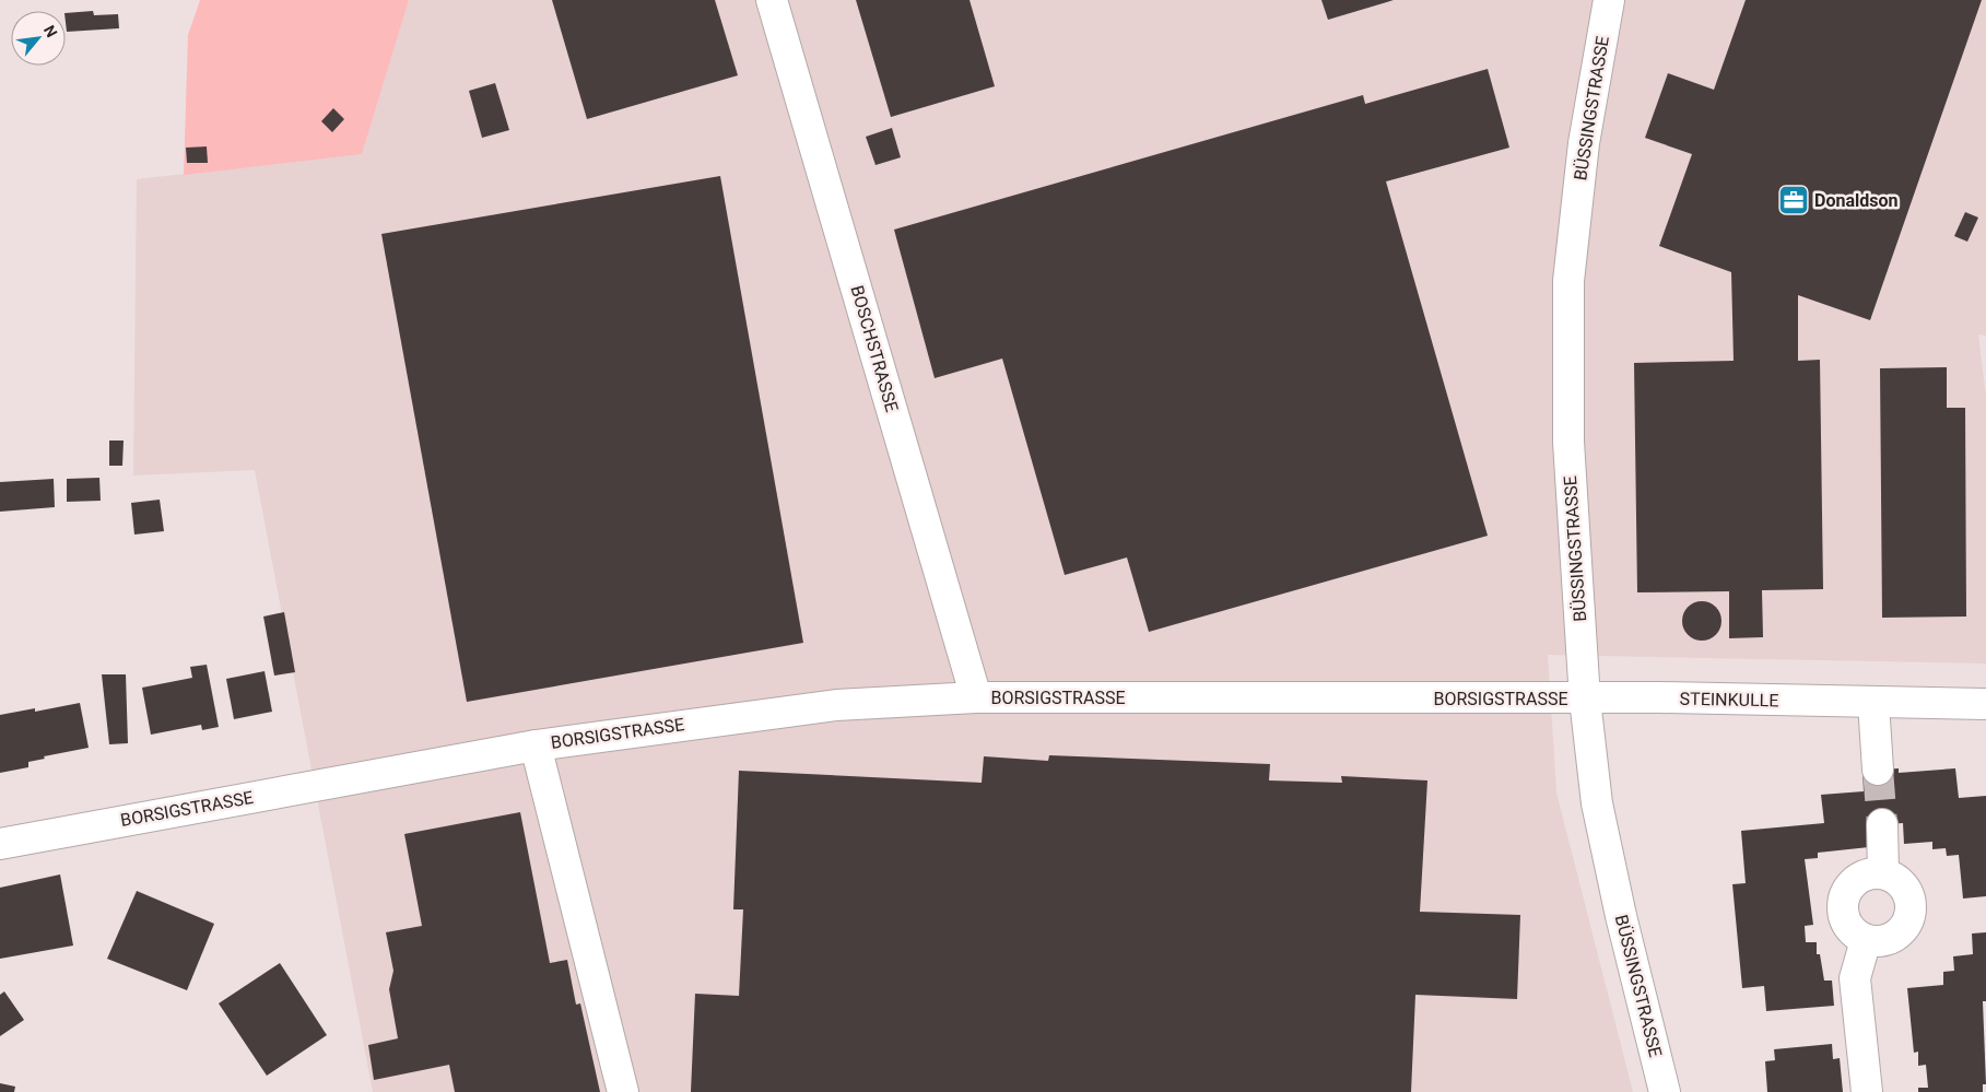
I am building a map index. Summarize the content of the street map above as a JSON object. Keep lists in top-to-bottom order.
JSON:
{
  "streets": {
    "street": [
      "BÜSSINGSTRASSE",
      "BOSCHSTRASSE",
      "BORSIGSTRASSE",
      "STEINKULLE"
    ]
  },
  "crossings": [
    ["BÜSSINGSTRASSE", "BORSIGSTRASSE"],
    ["BÜSSINGSTRASSE", "STEINKULLE"],
    ["BOSCHSTRASSE", "BORSIGSTRASSE"],
    ["BORSIGSTRASSE", "STEINKULLE"]
  ],
  "places": {
    "office": ["Donaldson"]
  },
  "north": "top right"
}
